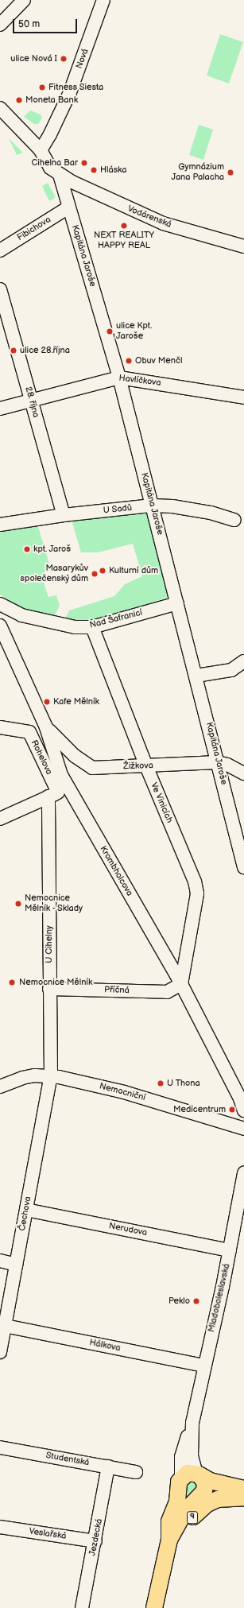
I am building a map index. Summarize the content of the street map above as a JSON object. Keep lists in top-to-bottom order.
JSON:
{
  "streets": {
    "main road": ["Mladoboleslavská", "9"],
    "street": [
      "Nová",
      "Vodárenská",
      "Fibichova",
      "Kapitána Jaroše",
      "Havlíčkova",
      "28. října",
      "U Sadů",
      "Nad Šafranicí",
      "Rohelova",
      "Žižkova",
      "Ve Vinicích",
      "Krombholcova",
      "U Cihelny",
      "Příčná",
      "Nemocniční",
      "Čechova",
      "Nerudova",
      "Hálkova",
      "Studentská",
      "Veslařská",
      "Jezdecká"
    ]
  },
  "crossings": [
    ["Vodárenská", "Kapitána Jaroše"],
    ["Fibichova", "Kapitána Jaroše"],
    ["Kapitána Jaroše", "Havlíčkova"],
    ["Kapitána Jaroše", "U Sadů"],
    ["Kapitána Jaroše", "Nad Šafranicí"],
    ["Kapitána Jaroše", "Žižkova"],
    ["Havlíčkova", "28. října"],
    ["28. října", "U Sadů"],
    ["Nad Šafranicí", "Ve Vinicích"],
    ["Rohelova", "Krombholcova"],
    ["Rohelova", "U Cihelny"],
    ["Žižkova", "Ve Vinicích"],
    ["Žižkova", "Krombholcova"],
    ["Ve Vinicích", "Krombholcova"],
    ["Ve Vinicích", "Příčná"],
    ["Krombholcova", "U Cihelny"],
    ["Krombholcova", "Příčná"],
    ["U Cihelny", "Příčná"],
    ["U Cihelny", "Nemocniční"],
    ["U Cihelny", "Čechova"],
    ["Nemocniční", "Čechova"],
    ["Čechova", "Nerudova"],
    ["Čechova", "Hálkova"],
    ["Nerudova", "Mladoboleslavská"],
    ["Mladoboleslavská", "Hálkova"],
    ["Mladoboleslavská", "9"],
    ["Studentská", "Jezdecká"],
    ["Veslařská", "Jezdecká"]
  ],
  "places": [
    "ulice Nová I",
    "Fitness Siesta",
    "Moneta Bank",
    "Cihelna Bar",
    "Hláska",
    "Gymnázium Jana Palacha",
    "NEXT REALITY HAPPY REAL",
    "ulice Kpt. Jaroše",
    "ulice 28.října",
    "Obuv Menčl",
    "kpt. Jaroš",
    "Kulturní dům",
    "Masarykův společenský dům",
    "Kafe Mělník",
    "Nemocnice Mělník - Sklady",
    "Nemocnice Mělník",
    "U Thona",
    "Medicentrum",
    "Peklo"
  ],
  "scale_bar": "50 m"
}
